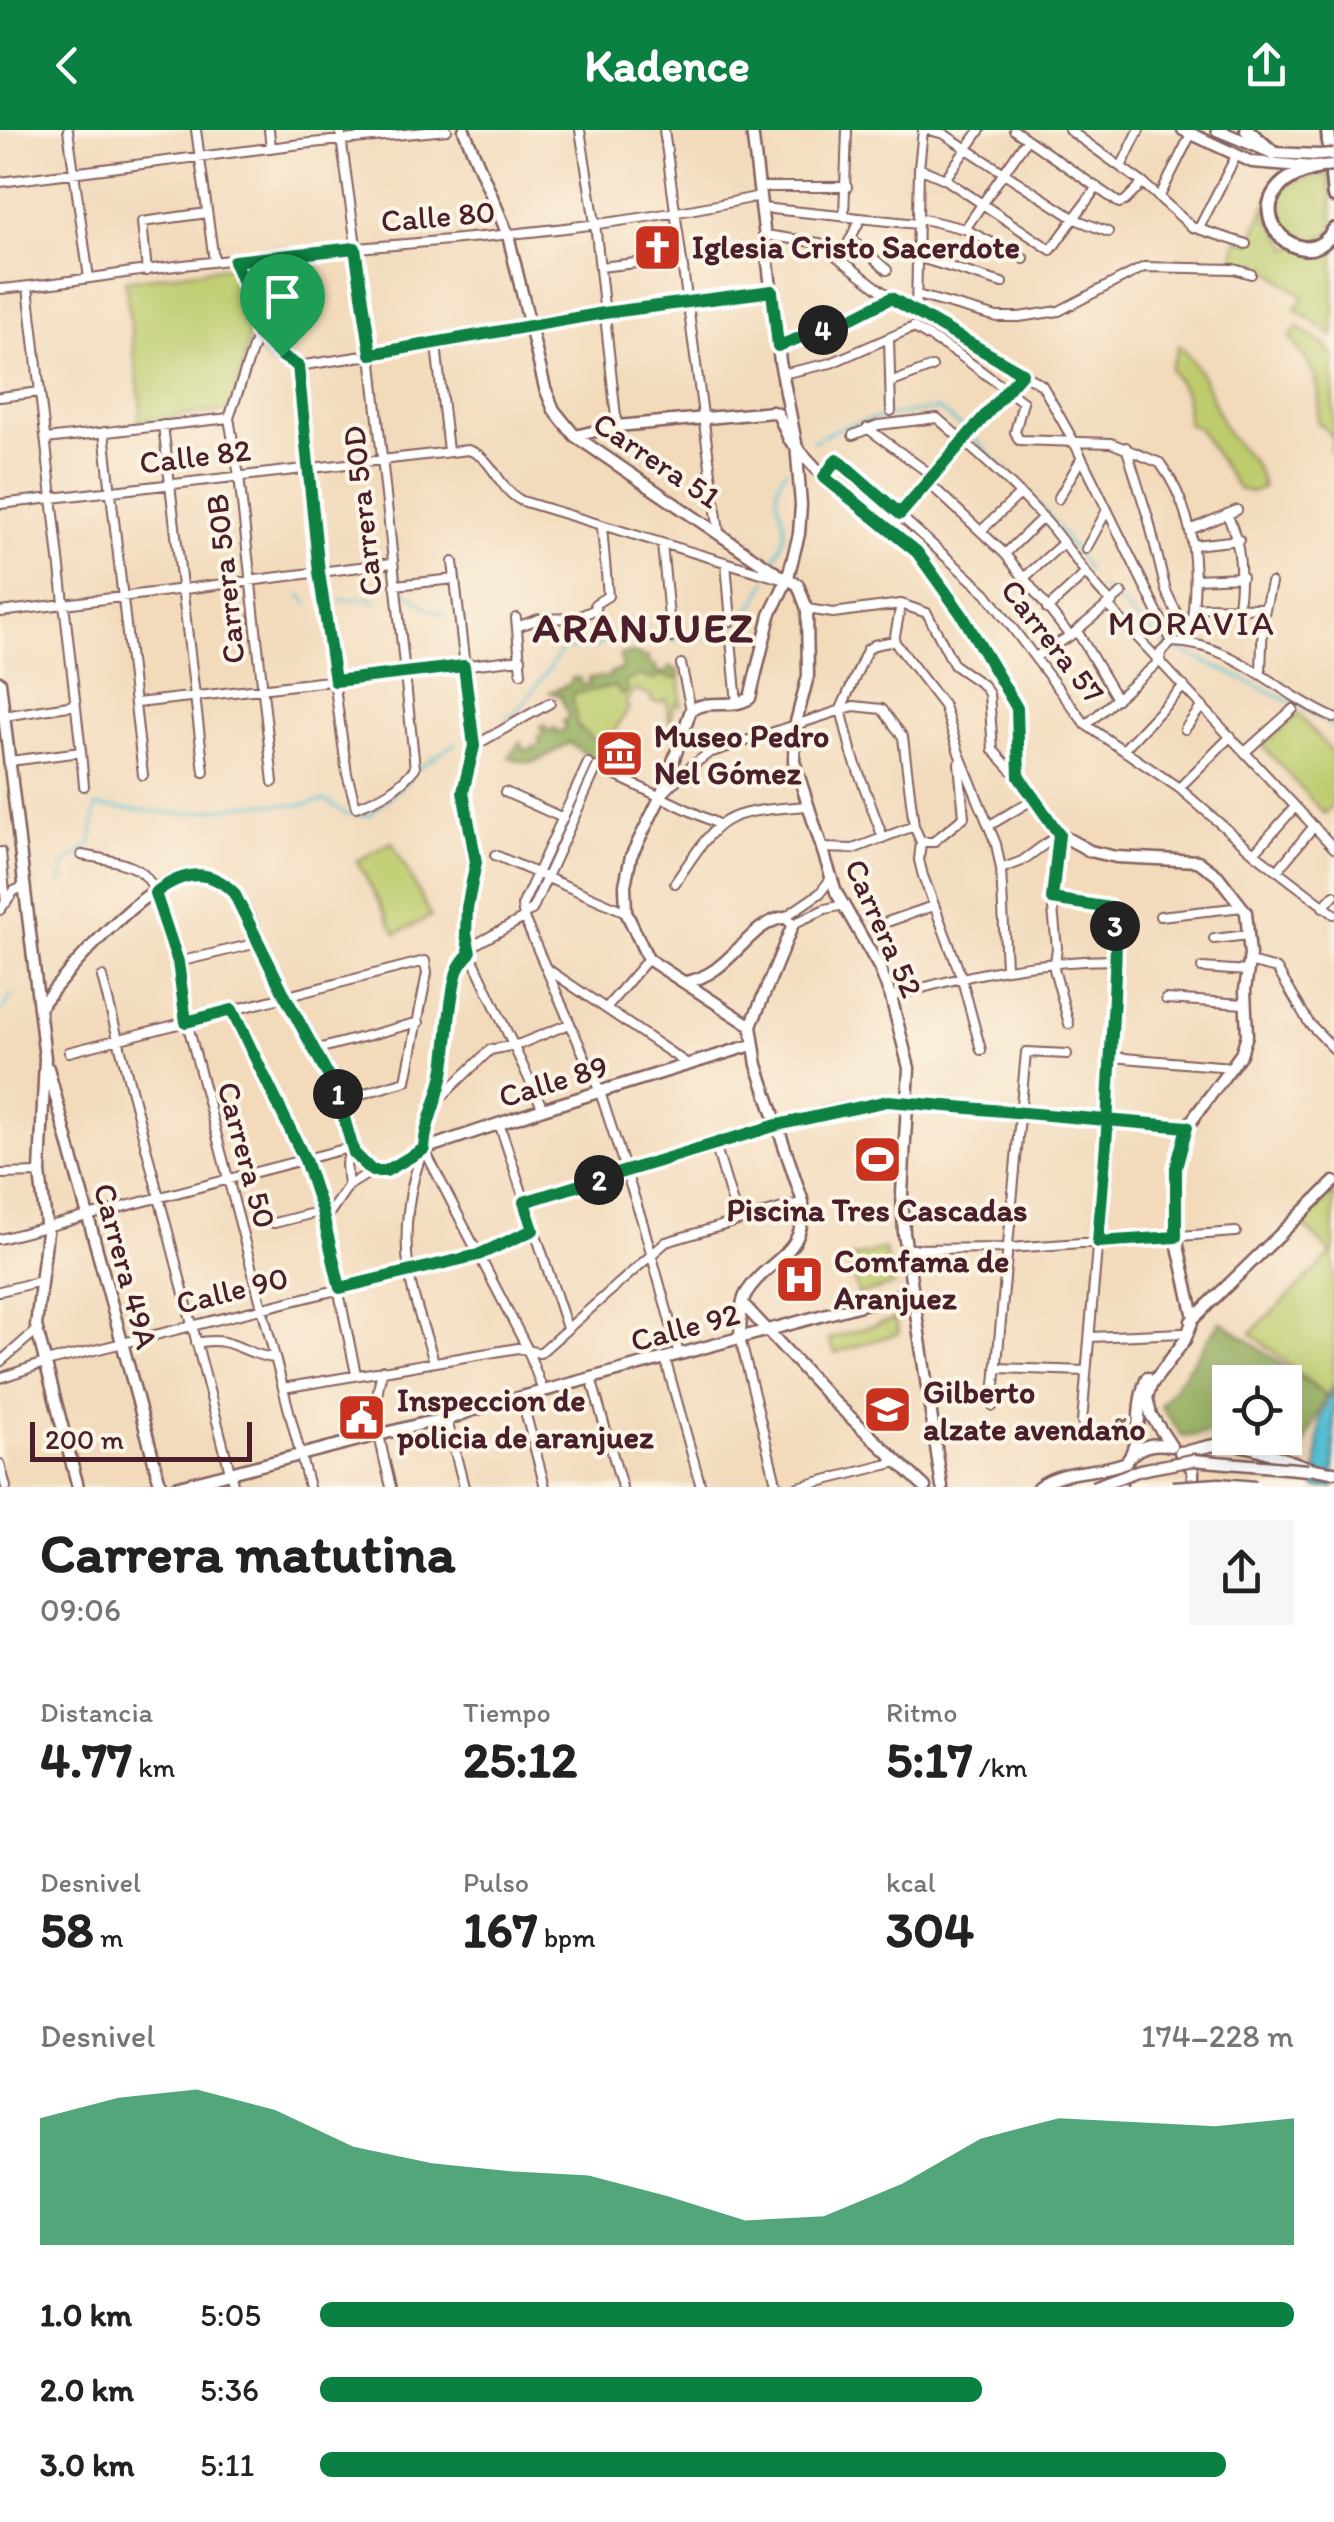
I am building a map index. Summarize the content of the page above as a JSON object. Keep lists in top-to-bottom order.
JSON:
{
  "streets": {
    "street": [
      "Calle 80",
      "Calle 82",
      "Carrera 51",
      "Carrera 50D",
      "Carrera 50B",
      "Carrera 57",
      "Carrera 52",
      "Calle 89",
      "Carrera 50",
      "Carrera 49A",
      "Calle 90",
      "Calle 92"
    ]
  },
  "crossings": [
    ["Calle 80", "Carrera 51"],
    ["Calle 80", "Carrera 50D"],
    ["Calle 82", "Carrera 51"],
    ["Calle 82", "Carrera 50D"],
    ["Calle 82", "Carrera 50B"],
    ["Carrera 52", "Calle 92"],
    ["Carrera 50", "Calle 90"],
    ["Carrera 50", "Calle 92"],
    ["Carrera 49A", "Calle 90"]
  ],
  "districts": ["MORAVIA", "ARANJUEZ"],
  "places": {
    "church": ["Iglesia Cristo Sacerdote"],
    "museum": ["Museo Pedro Nel Gómez"],
    "sports": ["Piscina Tres Cascadas"],
    "hospital": ["Comfama de Aranjuez"],
    "school or university": ["Gilberto alzate avendaño"],
    "public building": ["Inspeccion de policia de aranjuez"]
  },
  "scale_bar": "200 m",
  "page": {
    "header": "Kadence",
    "pins": [
      "4",
      "3",
      "1",
      "2"
    ],
    "scale": "200 m",
    "heading": ["Carrera matutina", "09:06"],
    "stats": [
      ["Distancia", "4.77 km"],
      ["Tiempo", "25:12"],
      ["Ritmo", "5:17 /km"],
      ["Desnivel", "58 m"],
      ["Pulso", "167 bpm"],
      ["kcal", "304"]
    ],
    "chart": ["Desnivel", "174–228 m"],
    "list": [
      {
        "name": "1.0 km",
        "note": "5:05"
      },
      {
        "name": "2.0 km",
        "note": "5:36"
      },
      {
        "name": "3.0 km",
        "note": "5:11"
      }
    ]
  }
}
